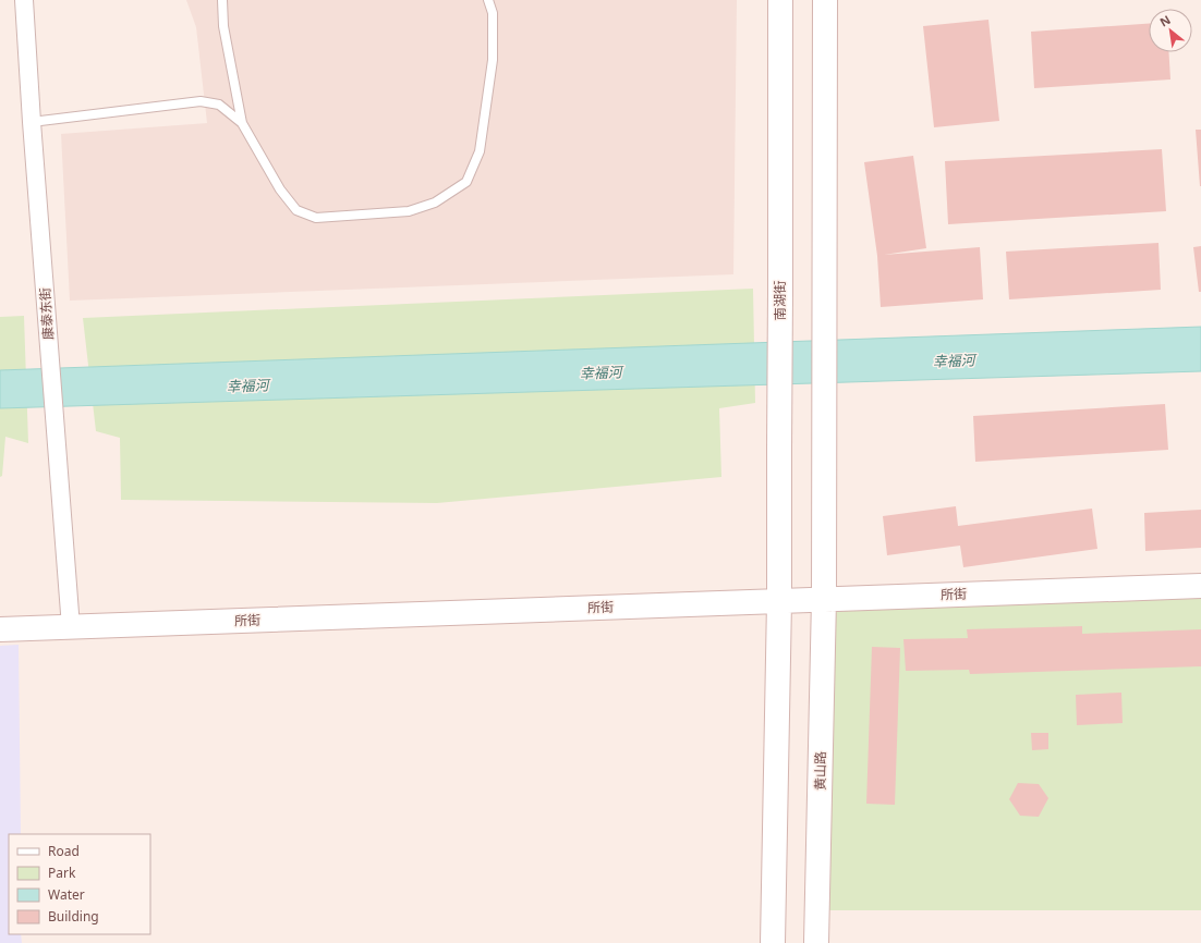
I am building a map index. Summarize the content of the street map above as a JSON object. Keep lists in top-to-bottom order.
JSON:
{
  "streets": {
    "main road": ["南湖街", "所街", "黄山路"],
    "street": ["康泰东街"]
  },
  "crossings": [
    ["南湖街", "所街"],
    ["康泰东街", "所街"],
    ["所街", "黄山路"]
  ],
  "water": ["幸福河"],
  "legend": [
    "Road",
    "Park",
    "Water",
    "Building"
  ],
  "north": "top left"
}
